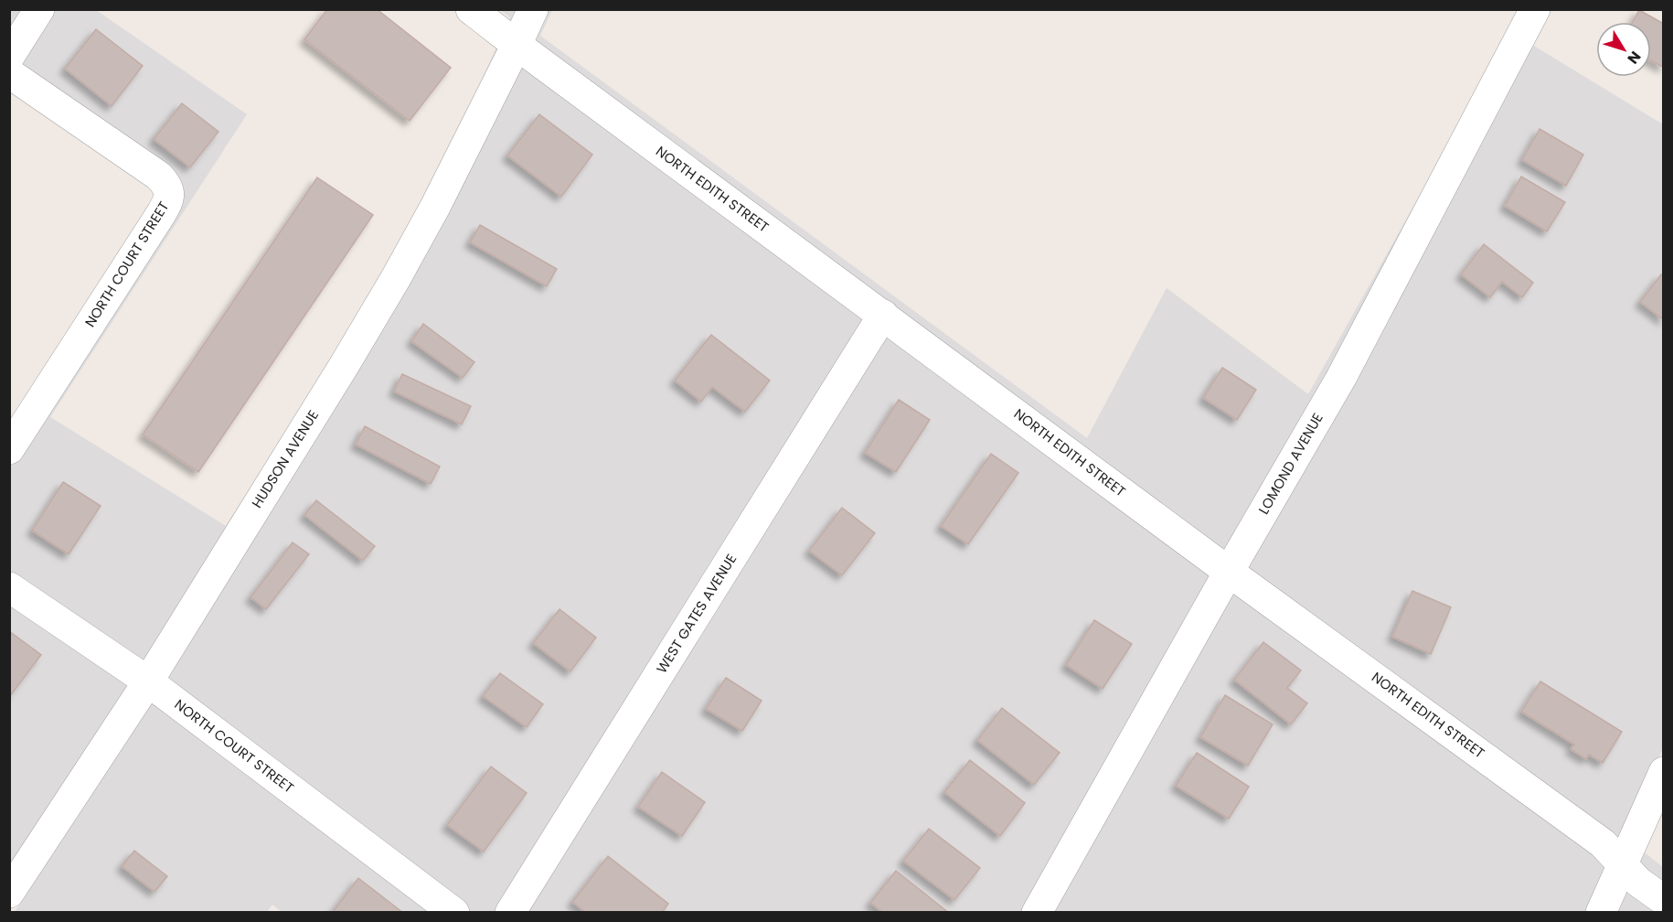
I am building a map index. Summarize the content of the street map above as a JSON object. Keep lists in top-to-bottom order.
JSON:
{
  "streets": {
    "street": [
      "NORTH EDITH STREET",
      "NORTH COURT STREET",
      "HUDSON AVENUE",
      "LOMOND AVENUE",
      "WEST GATES AVENUE"
    ]
  },
  "crossings": [
    ["NORTH EDITH STREET", "HUDSON AVENUE"],
    ["NORTH EDITH STREET", "LOMOND AVENUE"],
    ["NORTH EDITH STREET", "WEST GATES AVENUE"],
    ["NORTH COURT STREET", "HUDSON AVENUE"]
  ],
  "north": "bottom right"
}
